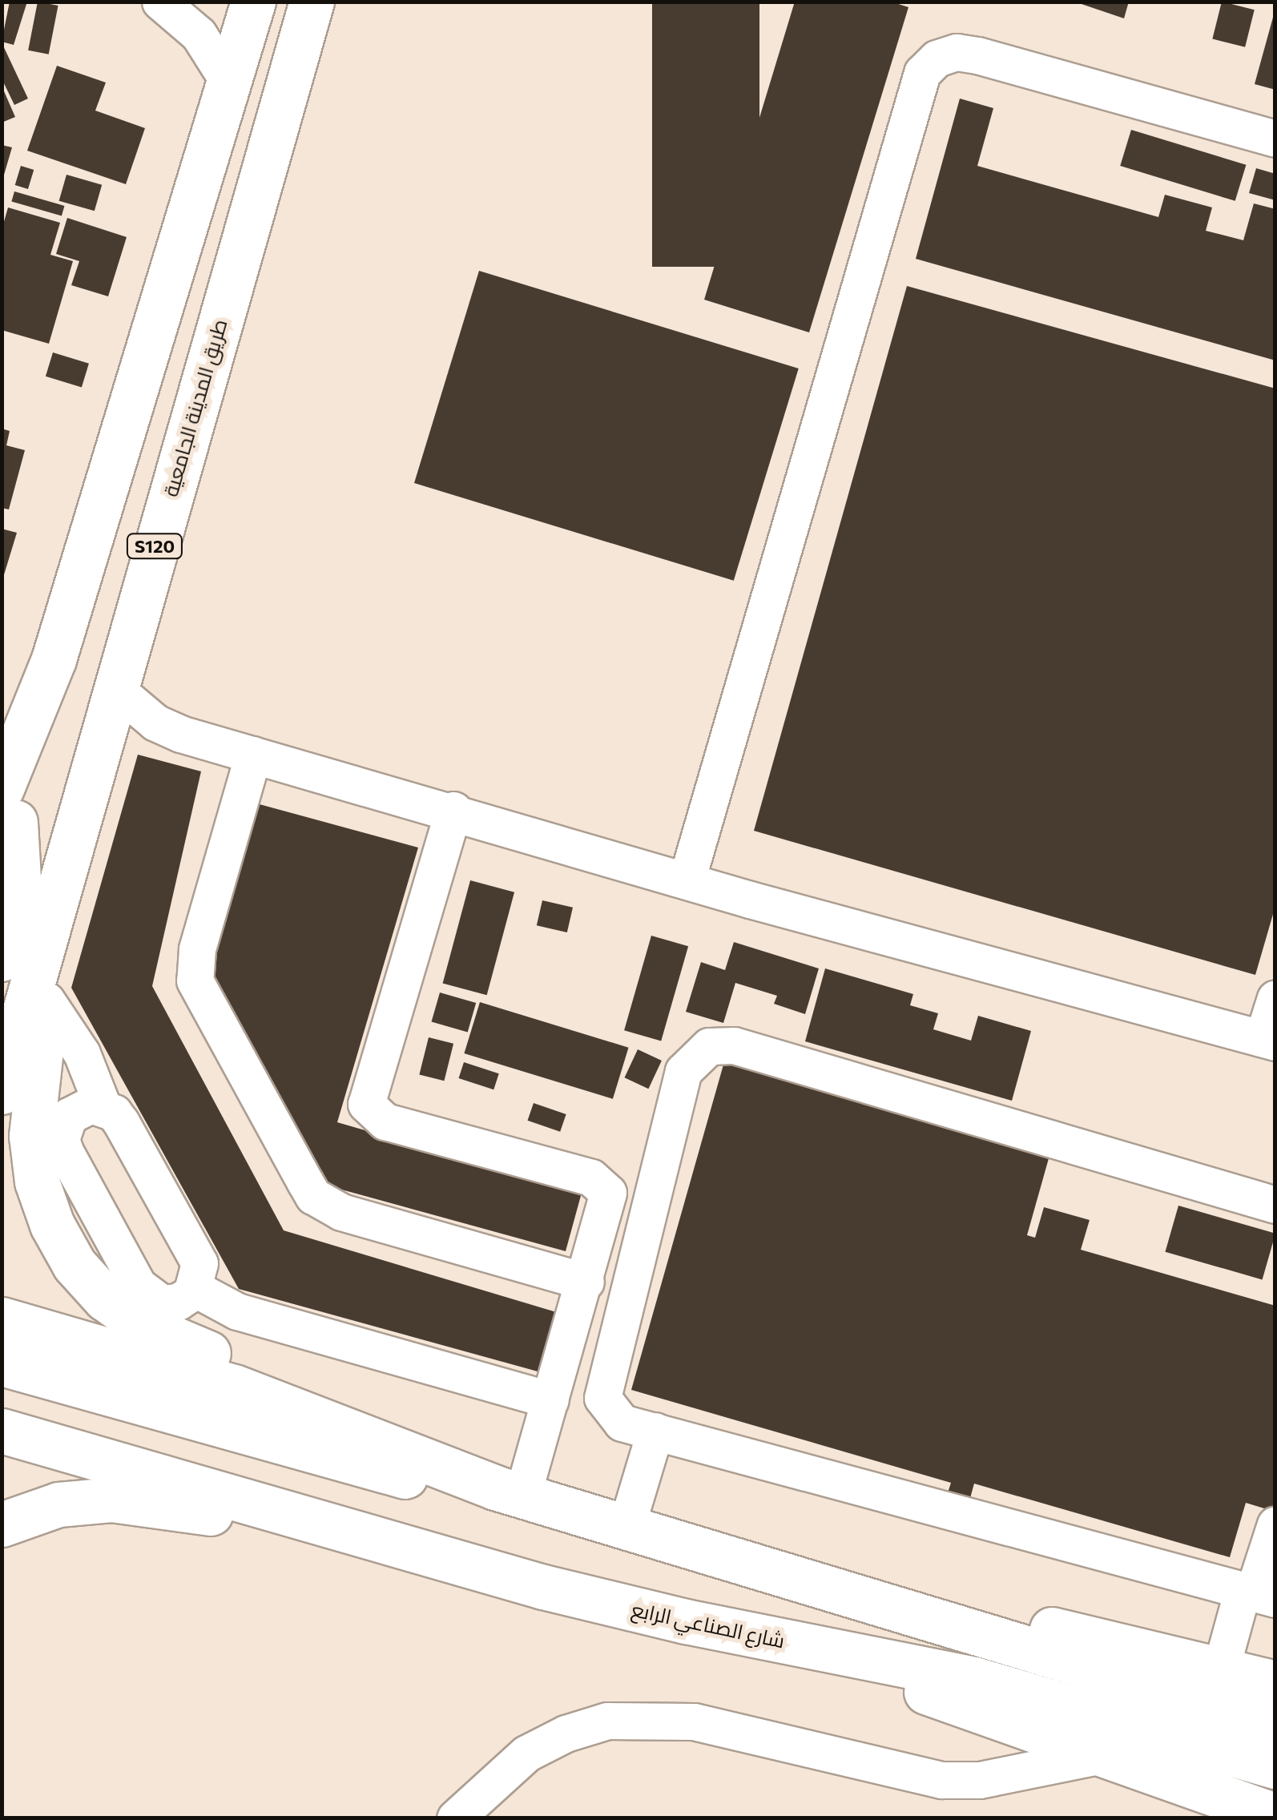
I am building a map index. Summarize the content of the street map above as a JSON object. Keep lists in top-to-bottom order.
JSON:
{
  "streets": {
    "main road": ["طريق المدينة الجامعية", "S120", "شارع الصناعي الرابع"]
  }
}
